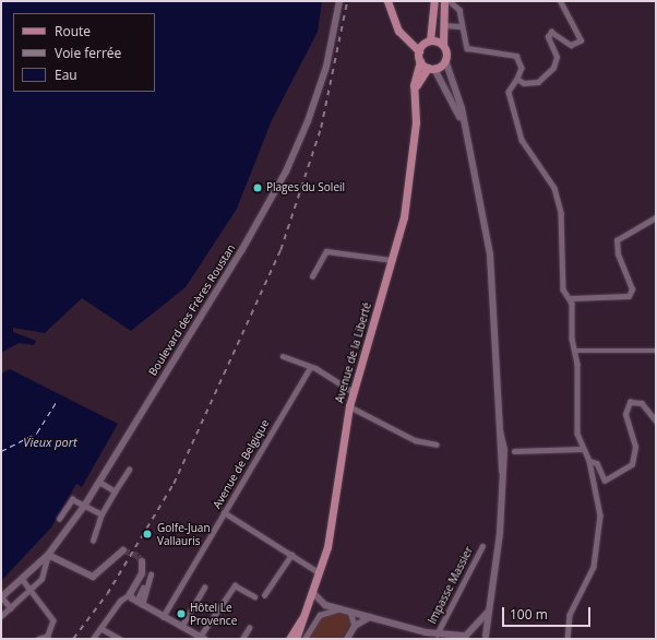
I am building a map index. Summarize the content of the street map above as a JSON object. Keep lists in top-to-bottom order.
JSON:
{
  "streets": {
    "main road": ["Boulevard des Frères Roustan", "Avenue de la Liberté"],
    "street": ["Avenue de Belgique", "Impasse Massier"]
  },
  "water": ["Vieux port"],
  "places": ["Plages du Soleil", "Golfe-Juan Vallauris", "Hôtel Le Provence"],
  "legend": ["Route", "Voie ferrée", "Eau"],
  "scale_bar": "100 m"
}
